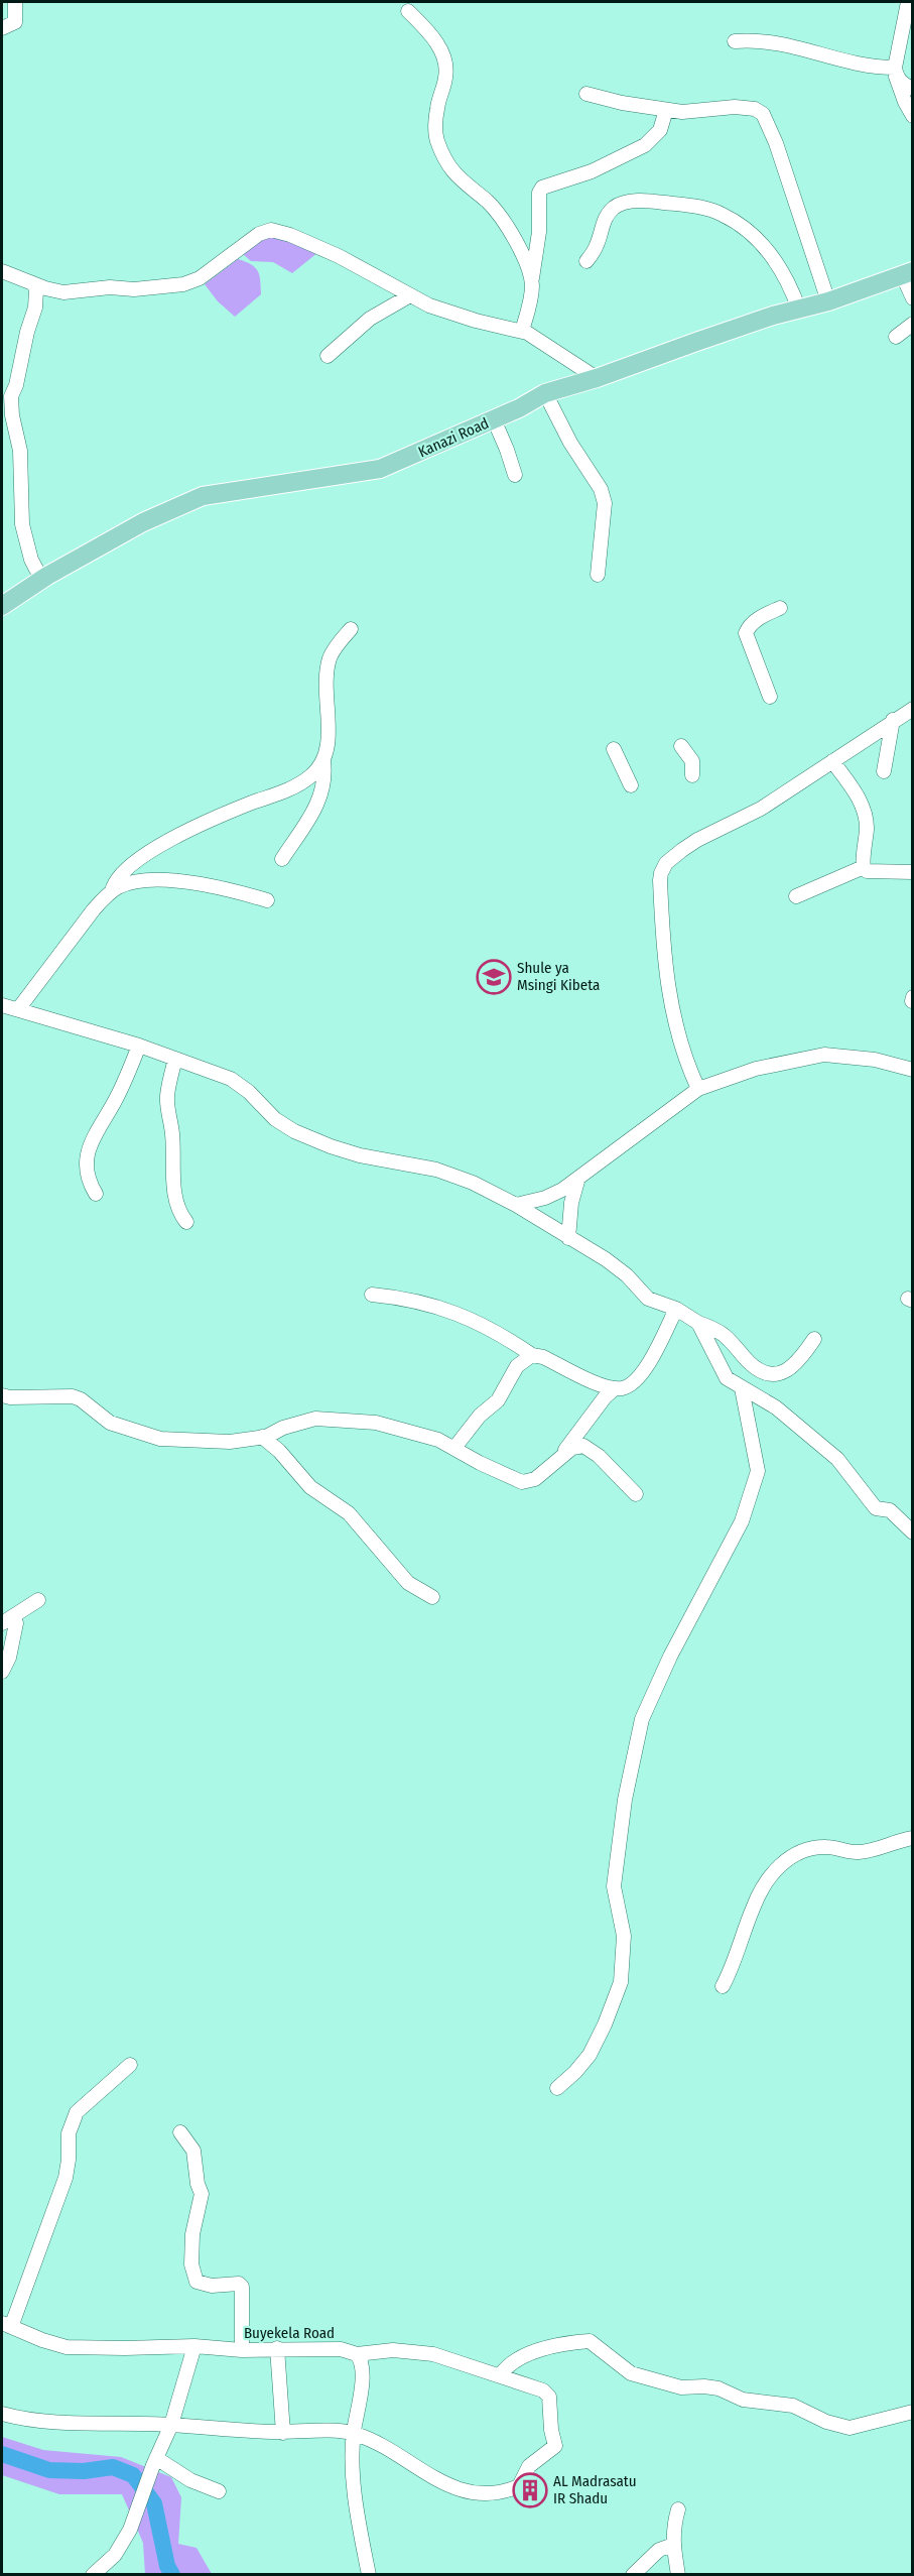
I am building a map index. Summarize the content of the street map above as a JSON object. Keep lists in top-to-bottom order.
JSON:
{
  "streets": {
    "main road": ["Kanazi Road"],
    "street": ["Buyekela Road"]
  },
  "places": {
    "school or university": ["Shule ya Msingi Kibeta"],
    "building": ["AL Madrasatu IR Shadu"]
  }
}
